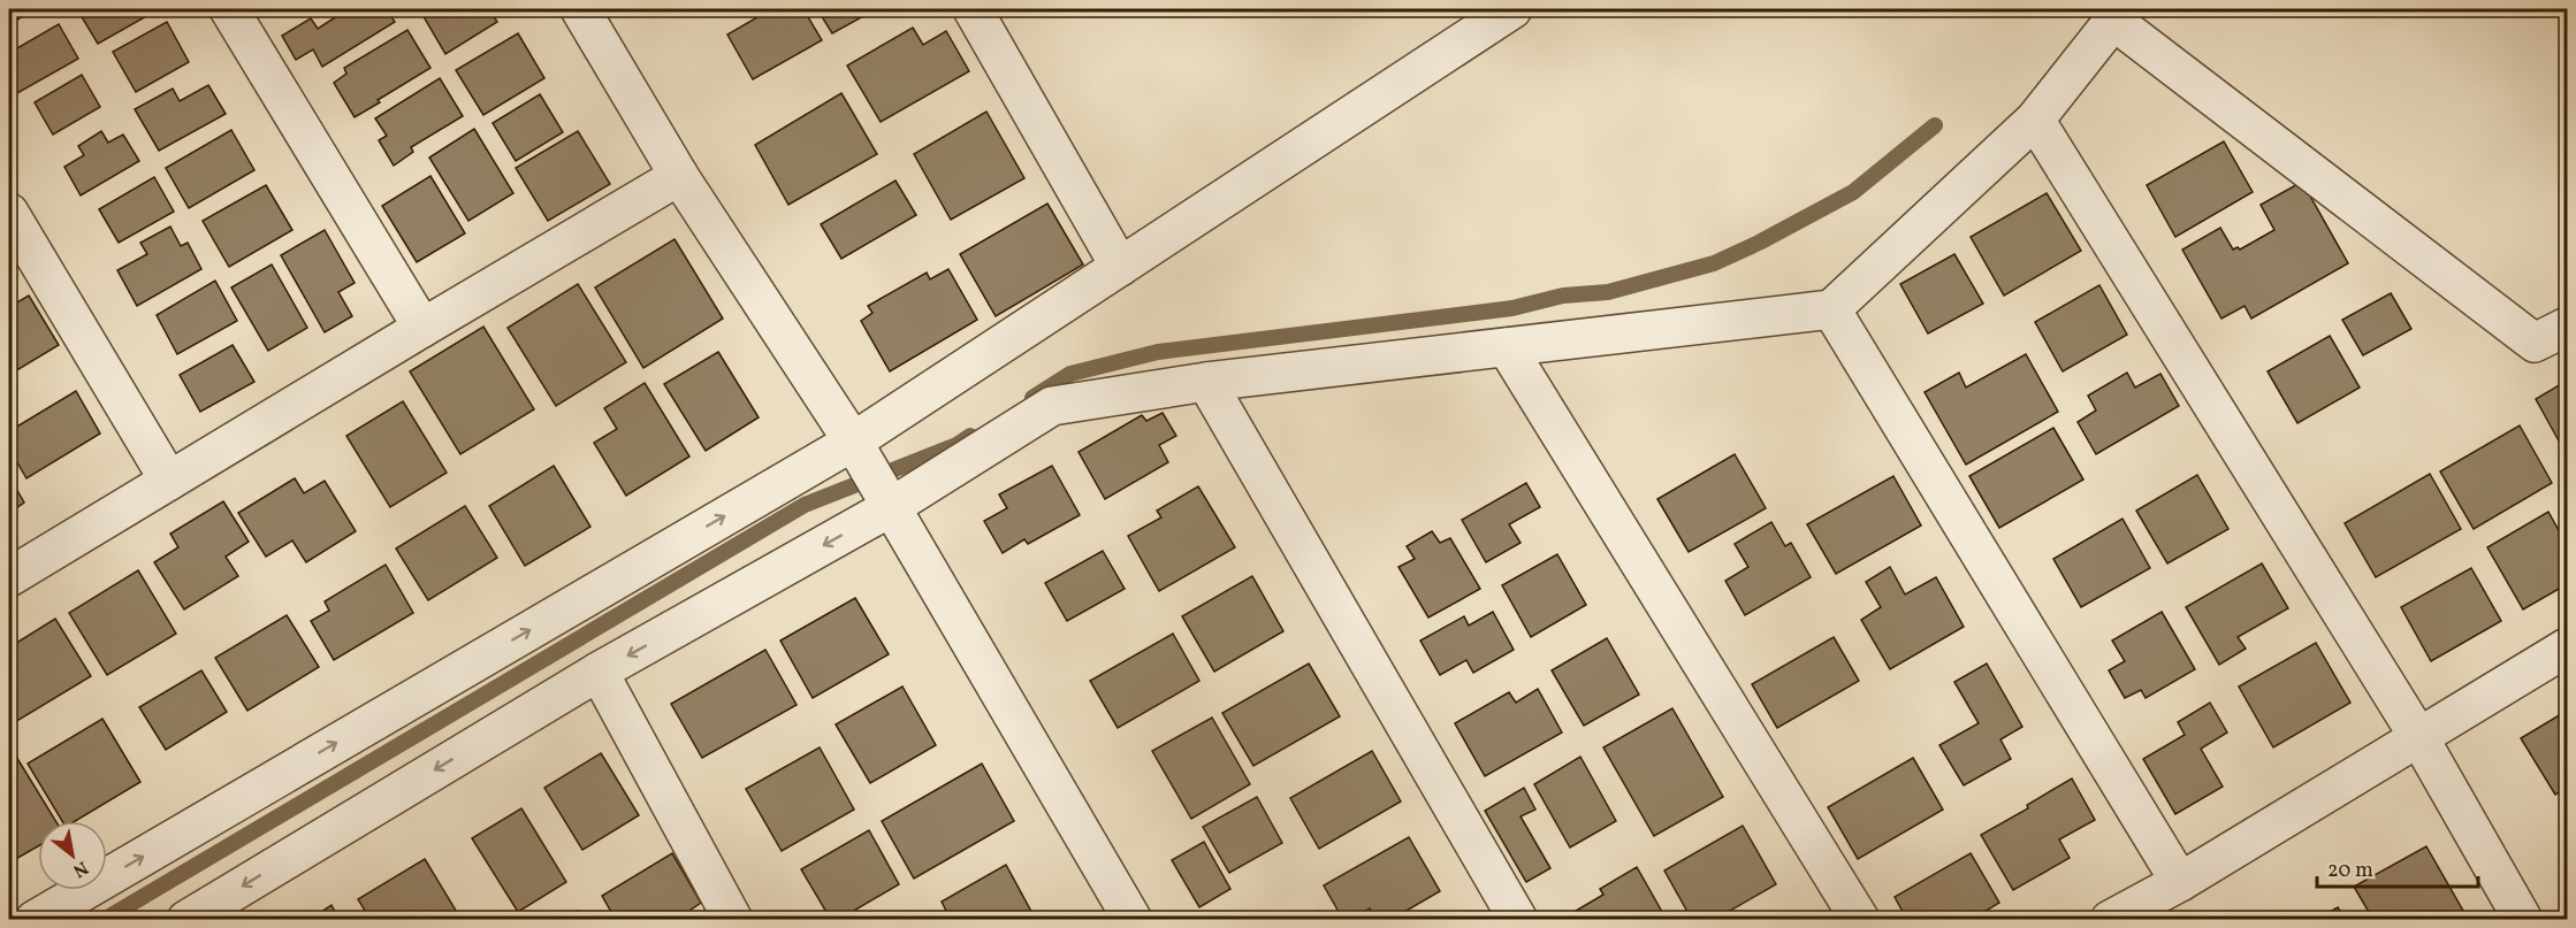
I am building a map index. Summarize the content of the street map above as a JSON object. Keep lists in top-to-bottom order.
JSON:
{
  "scale_bar": "20 m",
  "north": "bottom right"
}
